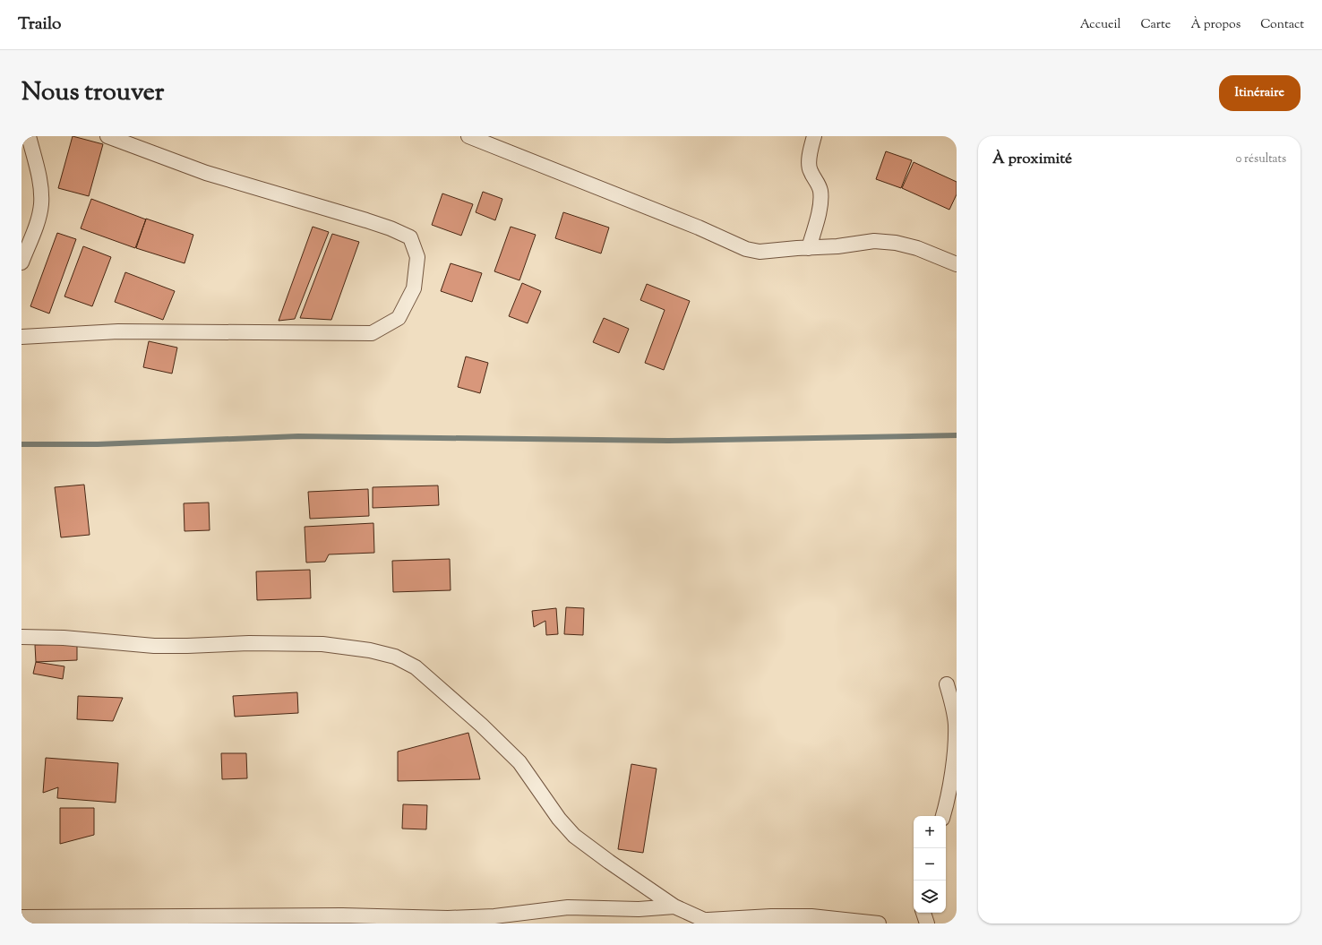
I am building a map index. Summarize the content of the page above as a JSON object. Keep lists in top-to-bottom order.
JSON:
{
  "page": {
    "header": "Trailo",
    "nav": [
      "Accueil",
      "Carte",
      "À propos",
      "Contact"
    ],
    "title": "Nous trouver",
    "buttons": "Itinéraire",
    "heading": ["À proximité", "0 résultats"],
    "map_buttons": ["+", "−"]
  }
}
